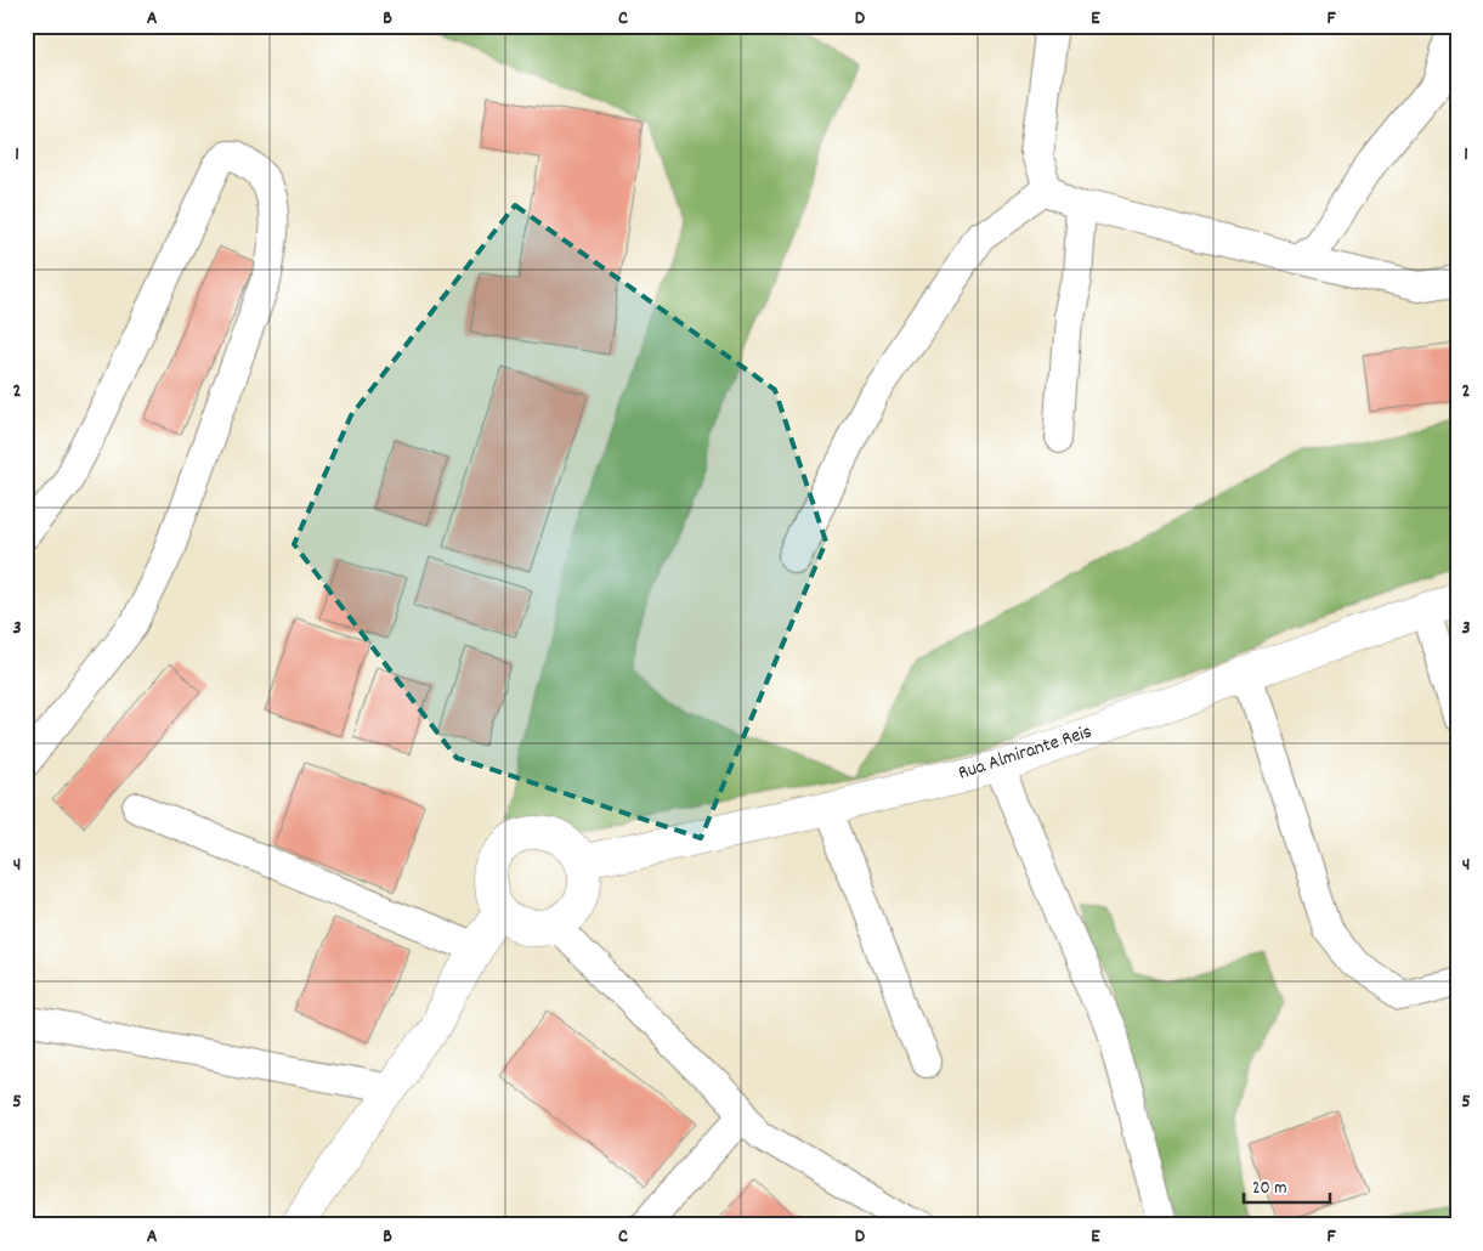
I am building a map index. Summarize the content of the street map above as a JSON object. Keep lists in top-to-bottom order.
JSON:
{
  "streets": {
    "main road": ["Rua Almirante Reis"]
  },
  "scale_bar": "20 m",
  "grid": {
    "columns": [
      "A",
      "B",
      "C",
      "D",
      "E",
      "F"
    ],
    "rows": [
      "1",
      "2",
      "3",
      "4",
      "5"
    ]
  }
}
